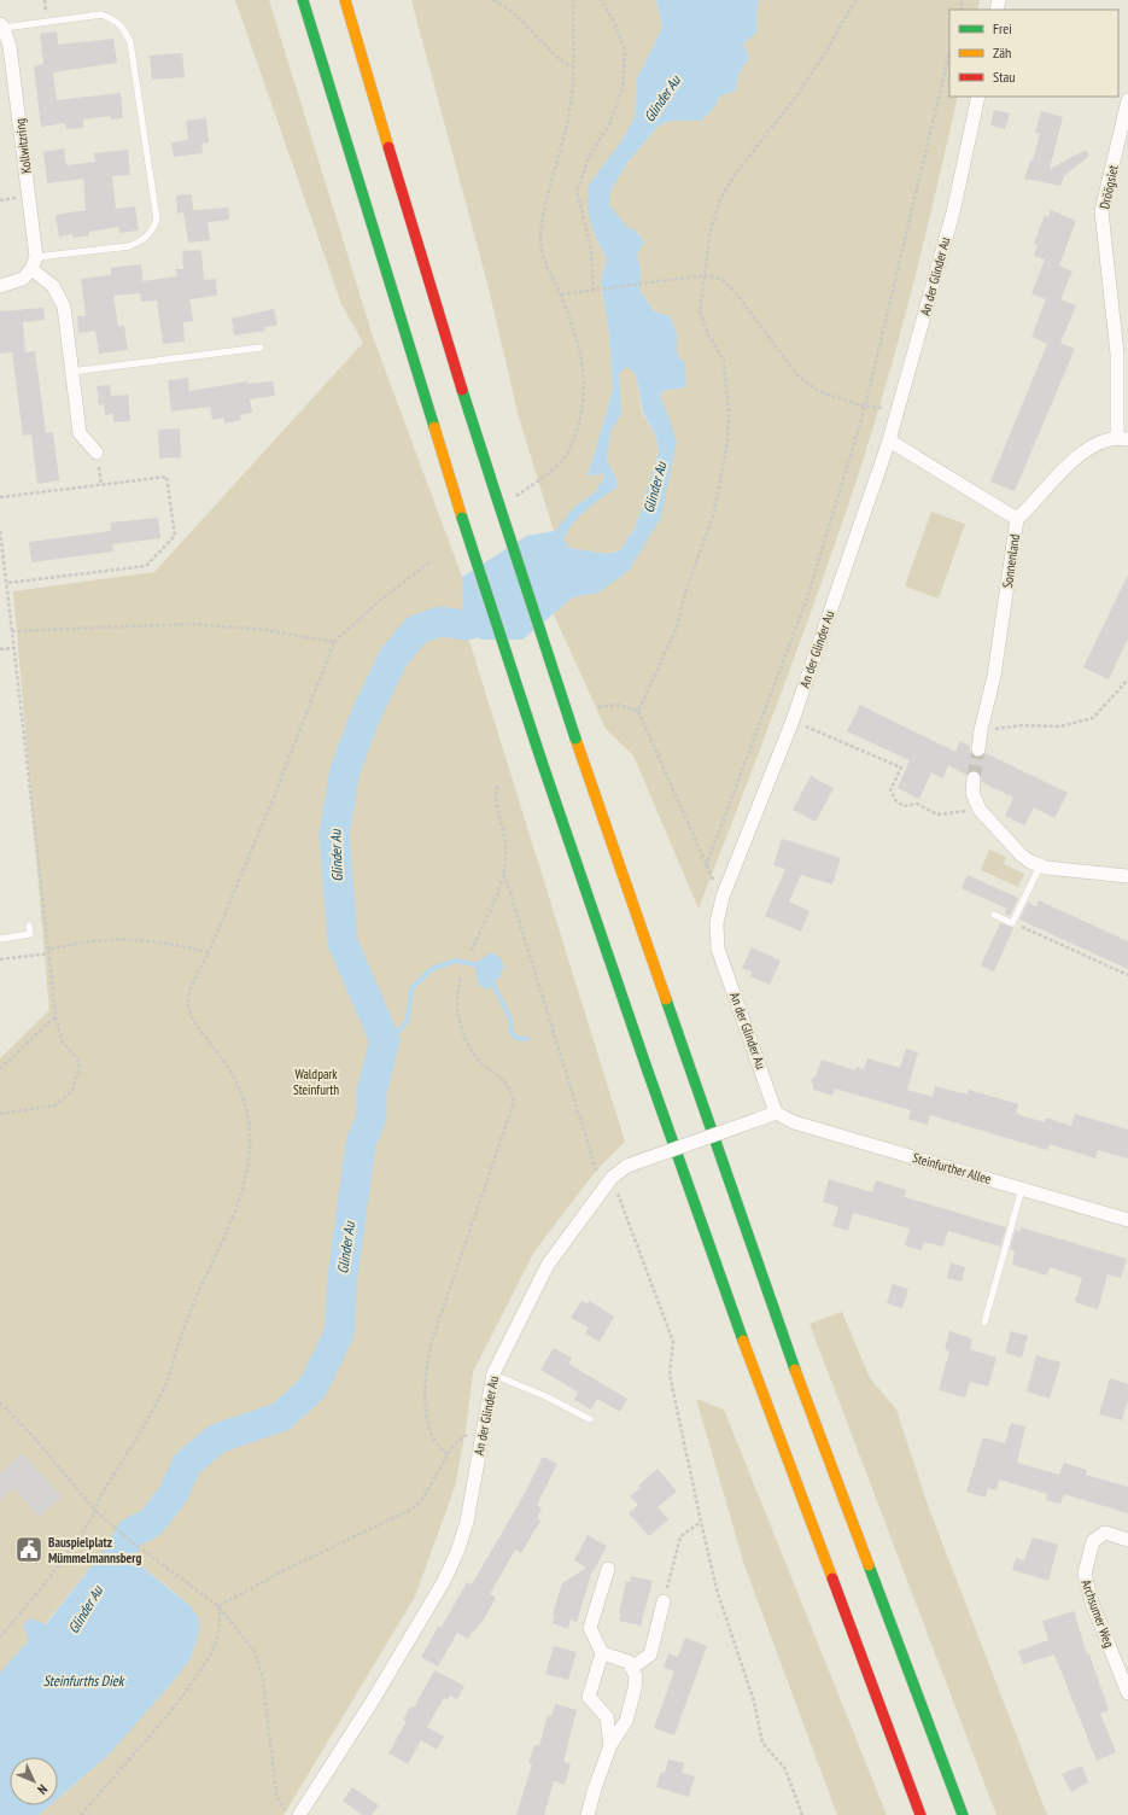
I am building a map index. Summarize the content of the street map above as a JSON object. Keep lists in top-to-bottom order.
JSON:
{
  "streets": {
    "street": [
      "Kollwitzring",
      "Dröögsiet",
      "An der Glinder Au",
      "Sonnenland",
      "Steinfurther Allee",
      "Archsumer Weg"
    ]
  },
  "crossings": [
    ["An der Glinder Au", "Sonnenland"],
    ["An der Glinder Au", "Steinfurther Allee"]
  ],
  "water": ["Glinder Au", "Steinfurths Diek"],
  "parks": ["Waldpark Steinfurth"],
  "places": {
    "public building": ["Bauspielplatz Mümmelmannsberg"]
  },
  "legend": ["Frei", "Zäh", "Stau"],
  "north": "bottom right"
}
